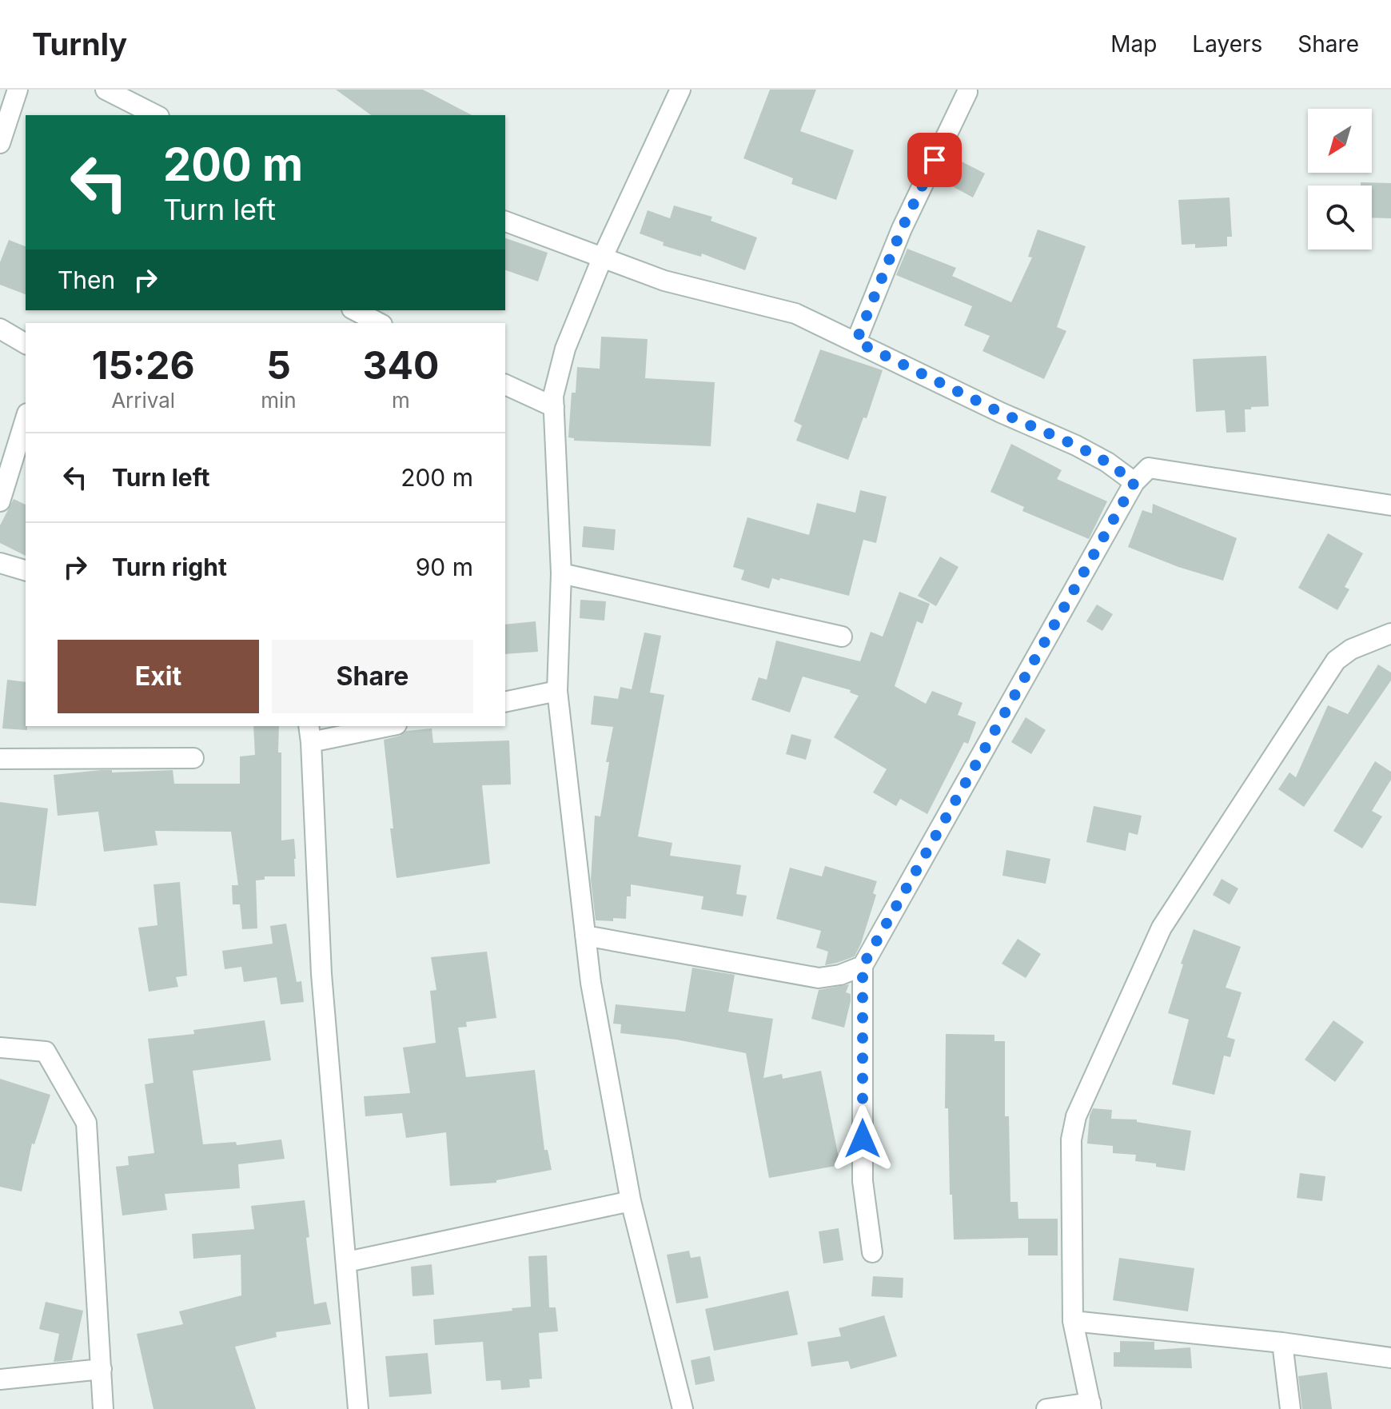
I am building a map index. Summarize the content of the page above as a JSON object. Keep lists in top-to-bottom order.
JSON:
{
  "north": "bottom left",
  "page": {
    "header": "Turnly",
    "nav": ["Map", "Layers", "Share"],
    "turn": ["200 m", "Turn left"],
    "then": "Then",
    "eta": [
      "15:26",
      "Arrival",
      "5",
      "min",
      "340",
      "m"
    ],
    "list": [
      {
        "name": "Turn left",
        "value": "200 m"
      },
      {
        "name": "Turn right",
        "value": "90 m"
      }
    ],
    "buttons": ["Exit", "Share"]
  }
}
